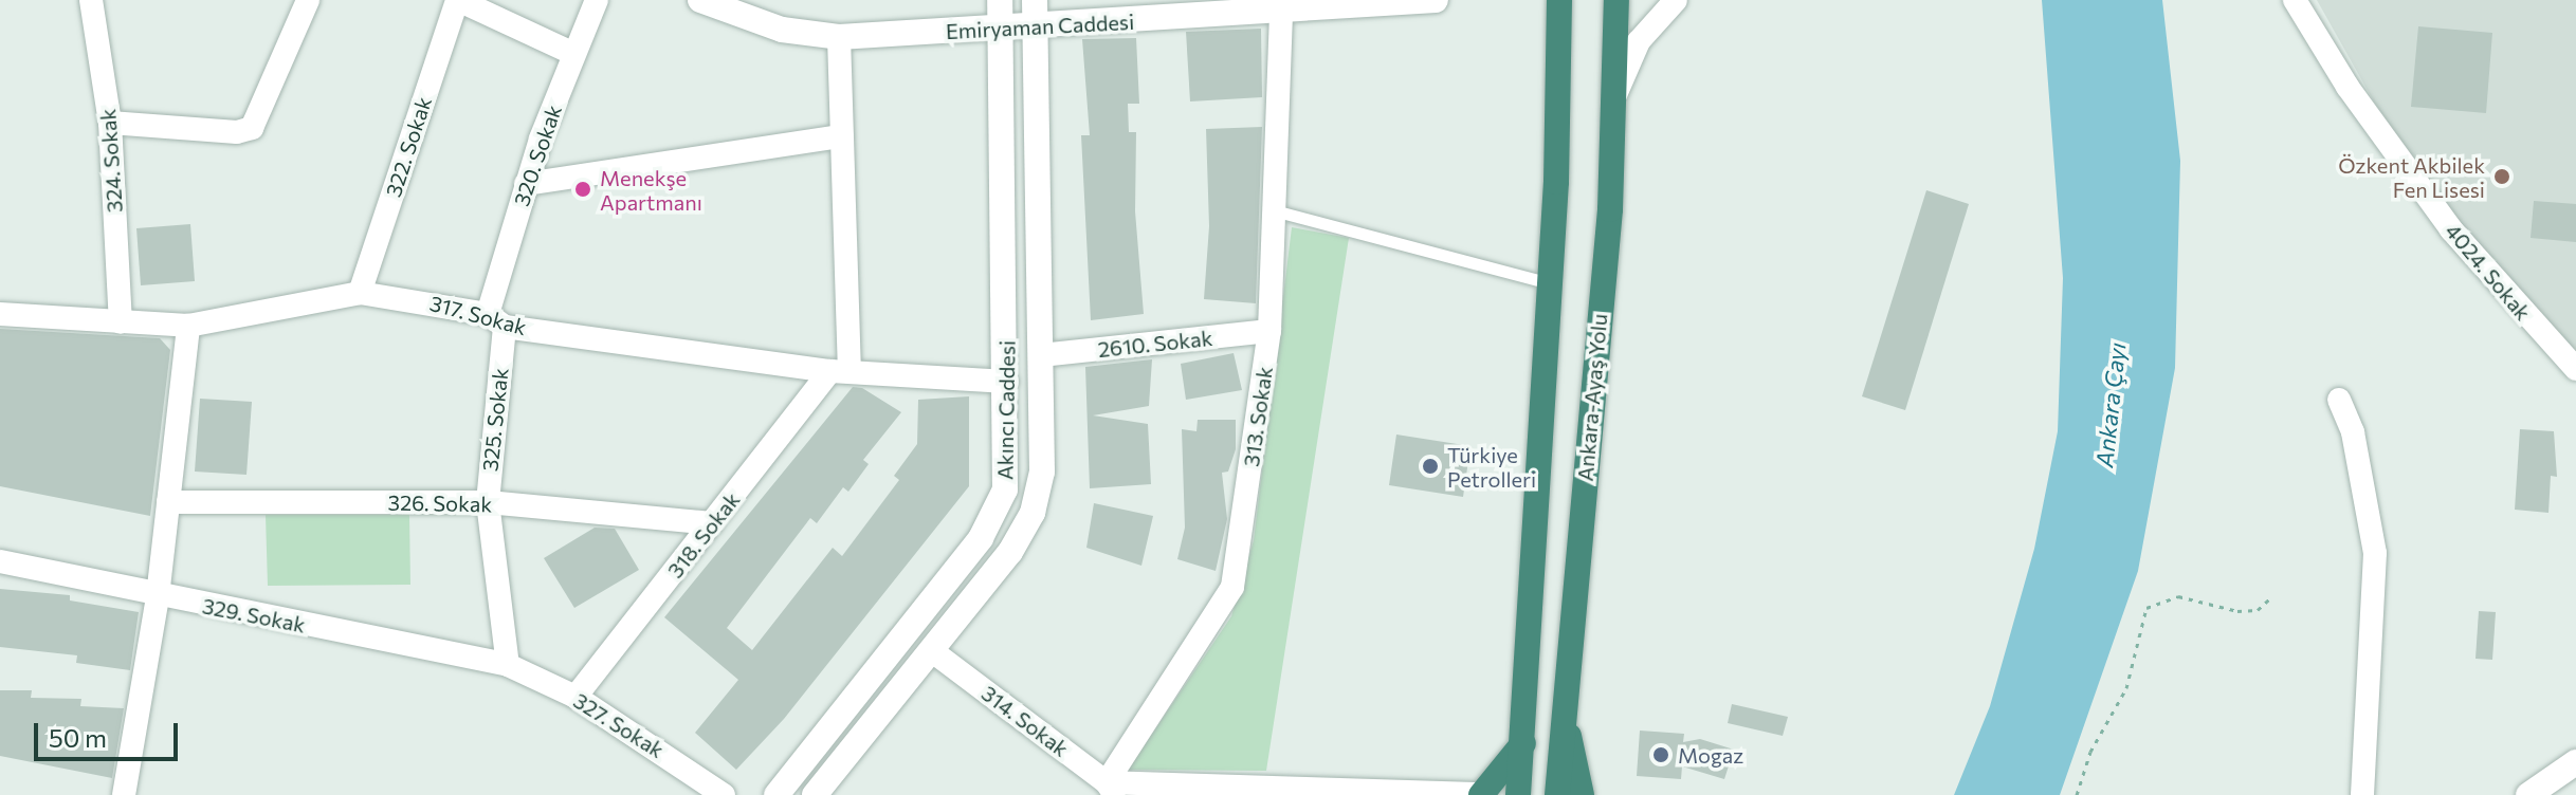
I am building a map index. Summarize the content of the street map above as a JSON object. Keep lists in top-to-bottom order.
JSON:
{
  "streets": {
    "highway": ["Ankara-Ayaş Yolu"],
    "street": [
      "Emiryaman Caddesi",
      "322. Sokak",
      "320. Sokak",
      "324. Sokak",
      "4024. Sokak",
      "317. Sokak",
      "2610. Sokak",
      "Akıncı Caddesi",
      "313. Sokak",
      "325. Sokak",
      "326. Sokak",
      "318. Sokak",
      "329. Sokak",
      "314. Sokak",
      "327. Sokak"
    ]
  },
  "crossings": [
    ["Emiryaman Caddesi", "Akıncı Caddesi"],
    ["Emiryaman Caddesi", "313. Sokak"],
    ["322. Sokak", "317. Sokak"],
    ["320. Sokak", "317. Sokak"],
    ["320. Sokak", "325. Sokak"],
    ["324. Sokak", "317. Sokak"],
    ["317. Sokak", "Akıncı Caddesi"],
    ["317. Sokak", "325. Sokak"],
    ["317. Sokak", "318. Sokak"],
    ["2610. Sokak", "Akıncı Caddesi"],
    ["2610. Sokak", "313. Sokak"],
    ["Akıncı Caddesi", "314. Sokak"],
    ["313. Sokak", "314. Sokak"],
    ["325. Sokak", "326. Sokak"],
    ["325. Sokak", "329. Sokak"],
    ["325. Sokak", "327. Sokak"],
    ["326. Sokak", "318. Sokak"],
    ["318. Sokak", "327. Sokak"],
    ["329. Sokak", "327. Sokak"]
  ],
  "water": ["Ankara Çayı"],
  "places": [
    "Özkent Akbilek Fen Lisesi",
    "Menekşe Apartmanı",
    "Türkiye Petrolleri",
    "Mogaz"
  ],
  "scale_bar": "50 m"
}
